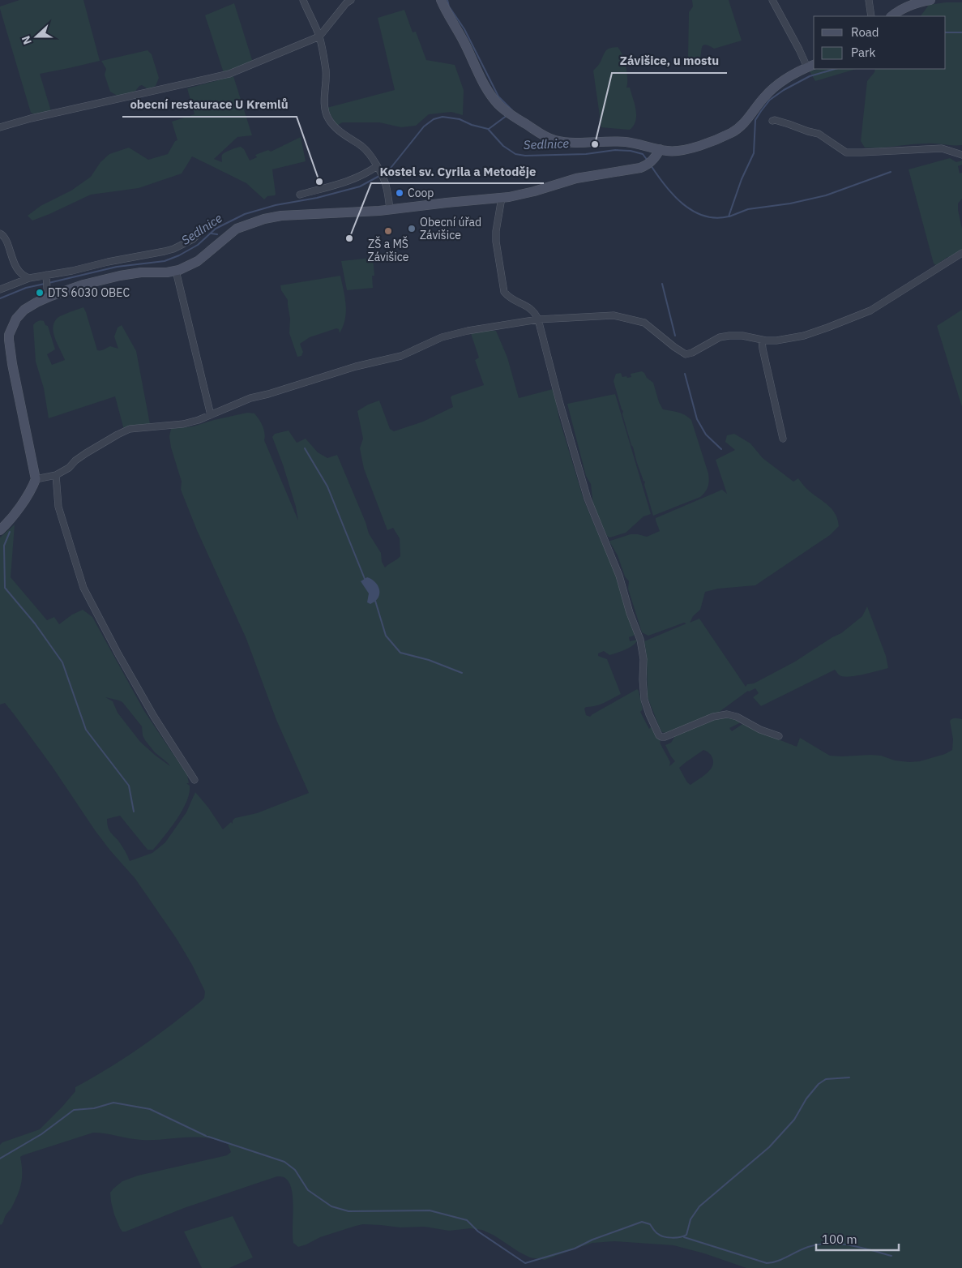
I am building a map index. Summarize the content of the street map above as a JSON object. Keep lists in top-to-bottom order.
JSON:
{
  "water": ["Sedlnice"],
  "places": [
    "Závišice, u mostu",
    "obecní restaurace U Kremlů",
    "Coop",
    "Obecní úřad Závišice",
    "ZŠ a MŠ Závišice",
    "Kostel sv. Cyrila a Metoděje",
    "DTS 6030 OBEC"
  ],
  "legend": ["Road", "Park"],
  "scale_bar": "100 m",
  "north": "left"
}
